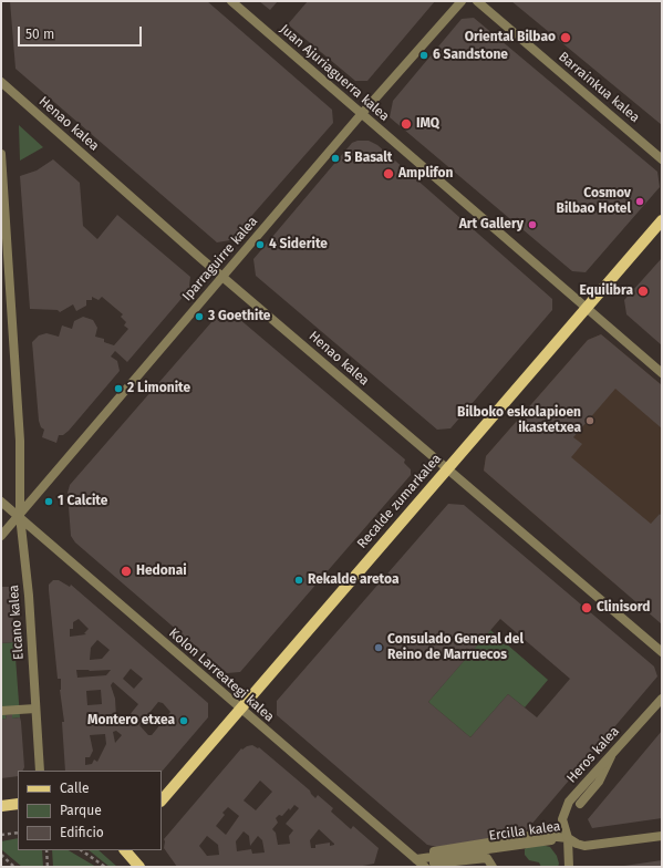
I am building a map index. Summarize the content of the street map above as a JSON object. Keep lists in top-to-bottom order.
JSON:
{
  "streets": {
    "main road": ["Recalde zumarkalea"],
    "street": [
      "Juan Ajuriaguerra kalea",
      "Barrainkua kalea",
      "Henao kalea",
      "Iparraguirre kalea",
      "Elcano kalea",
      "Kolon Larreategi kalea",
      "Heros kalea",
      "Ercilla kalea"
    ]
  },
  "crossings": [
    ["Juan Ajuriaguerra kalea", "Iparraguirre kalea"],
    ["Juan Ajuriaguerra kalea", "Recalde zumarkalea"],
    ["Henao kalea", "Iparraguirre kalea"],
    ["Henao kalea", "Recalde zumarkalea"],
    ["Iparraguirre kalea", "Elcano kalea"],
    ["Iparraguirre kalea", "Kolon Larreategi kalea"],
    ["Recalde zumarkalea", "Kolon Larreategi kalea"],
    ["Elcano kalea", "Kolon Larreategi kalea"],
    ["Kolon Larreategi kalea", "Ercilla kalea"],
    ["Heros kalea", "Ercilla kalea"]
  ],
  "places": [
    "Oriental Bilbao",
    "6 Sandstone",
    "IMQ",
    "5 Basalt",
    "Amplifon",
    "Cosmov Bilbao Hotel",
    "Art Gallery",
    "4 Siderite",
    "Equilibra",
    "3 Goethite",
    "2 Limonite",
    "Bilboko eskolapioen ikastetxea",
    "1 Calcite",
    "Hedonai",
    "Rekalde aretoa",
    "Clinisord",
    "Consulado General del Reino de Marruecos",
    "Montero etxea"
  ],
  "legend": ["Calle", "Parque", "Edificio"],
  "scale_bar": "50 m"
}
